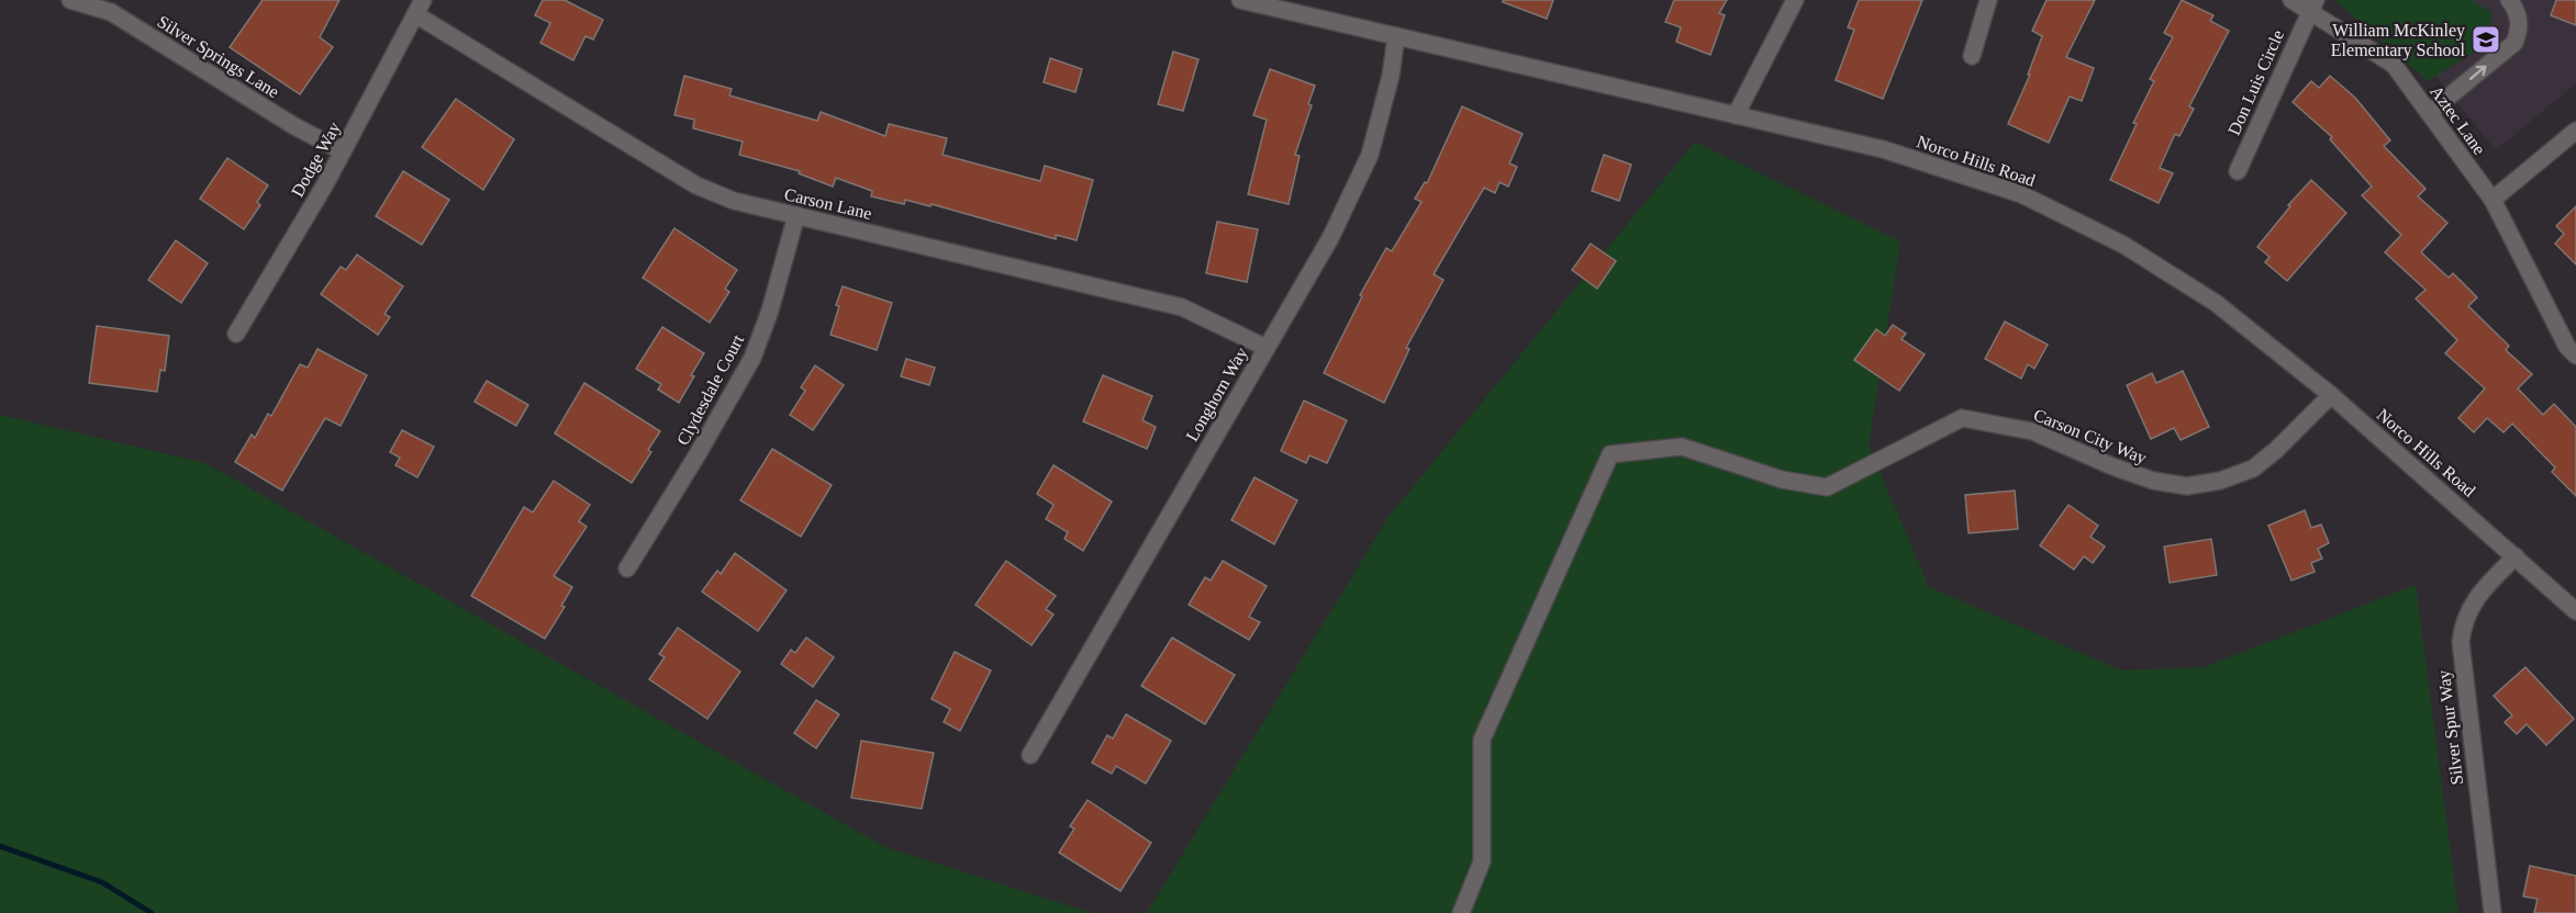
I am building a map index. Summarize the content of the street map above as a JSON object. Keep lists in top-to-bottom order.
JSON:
{
  "streets": {
    "street": [
      "Silver Springs Lane",
      "Don Luis Circle",
      "Aztec Lane",
      "Dodge Way",
      "Norco Hills Road",
      "Carson Lane",
      "Clydesdale Court",
      "Longhorn Way",
      "Carson City Way",
      "Silver Spur Way"
    ]
  },
  "crossings": [
    ["Silver Springs Lane", "Dodge Way"],
    ["Don Luis Circle", "Aztec Lane"],
    ["Dodge Way", "Carson Lane"],
    ["Norco Hills Road", "Longhorn Way"],
    ["Norco Hills Road", "Carson City Way"],
    ["Norco Hills Road", "Silver Spur Way"],
    ["Carson Lane", "Clydesdale Court"],
    ["Carson Lane", "Longhorn Way"]
  ],
  "places": {
    "school or university": ["William McKinley Elementary School"]
  }
}
